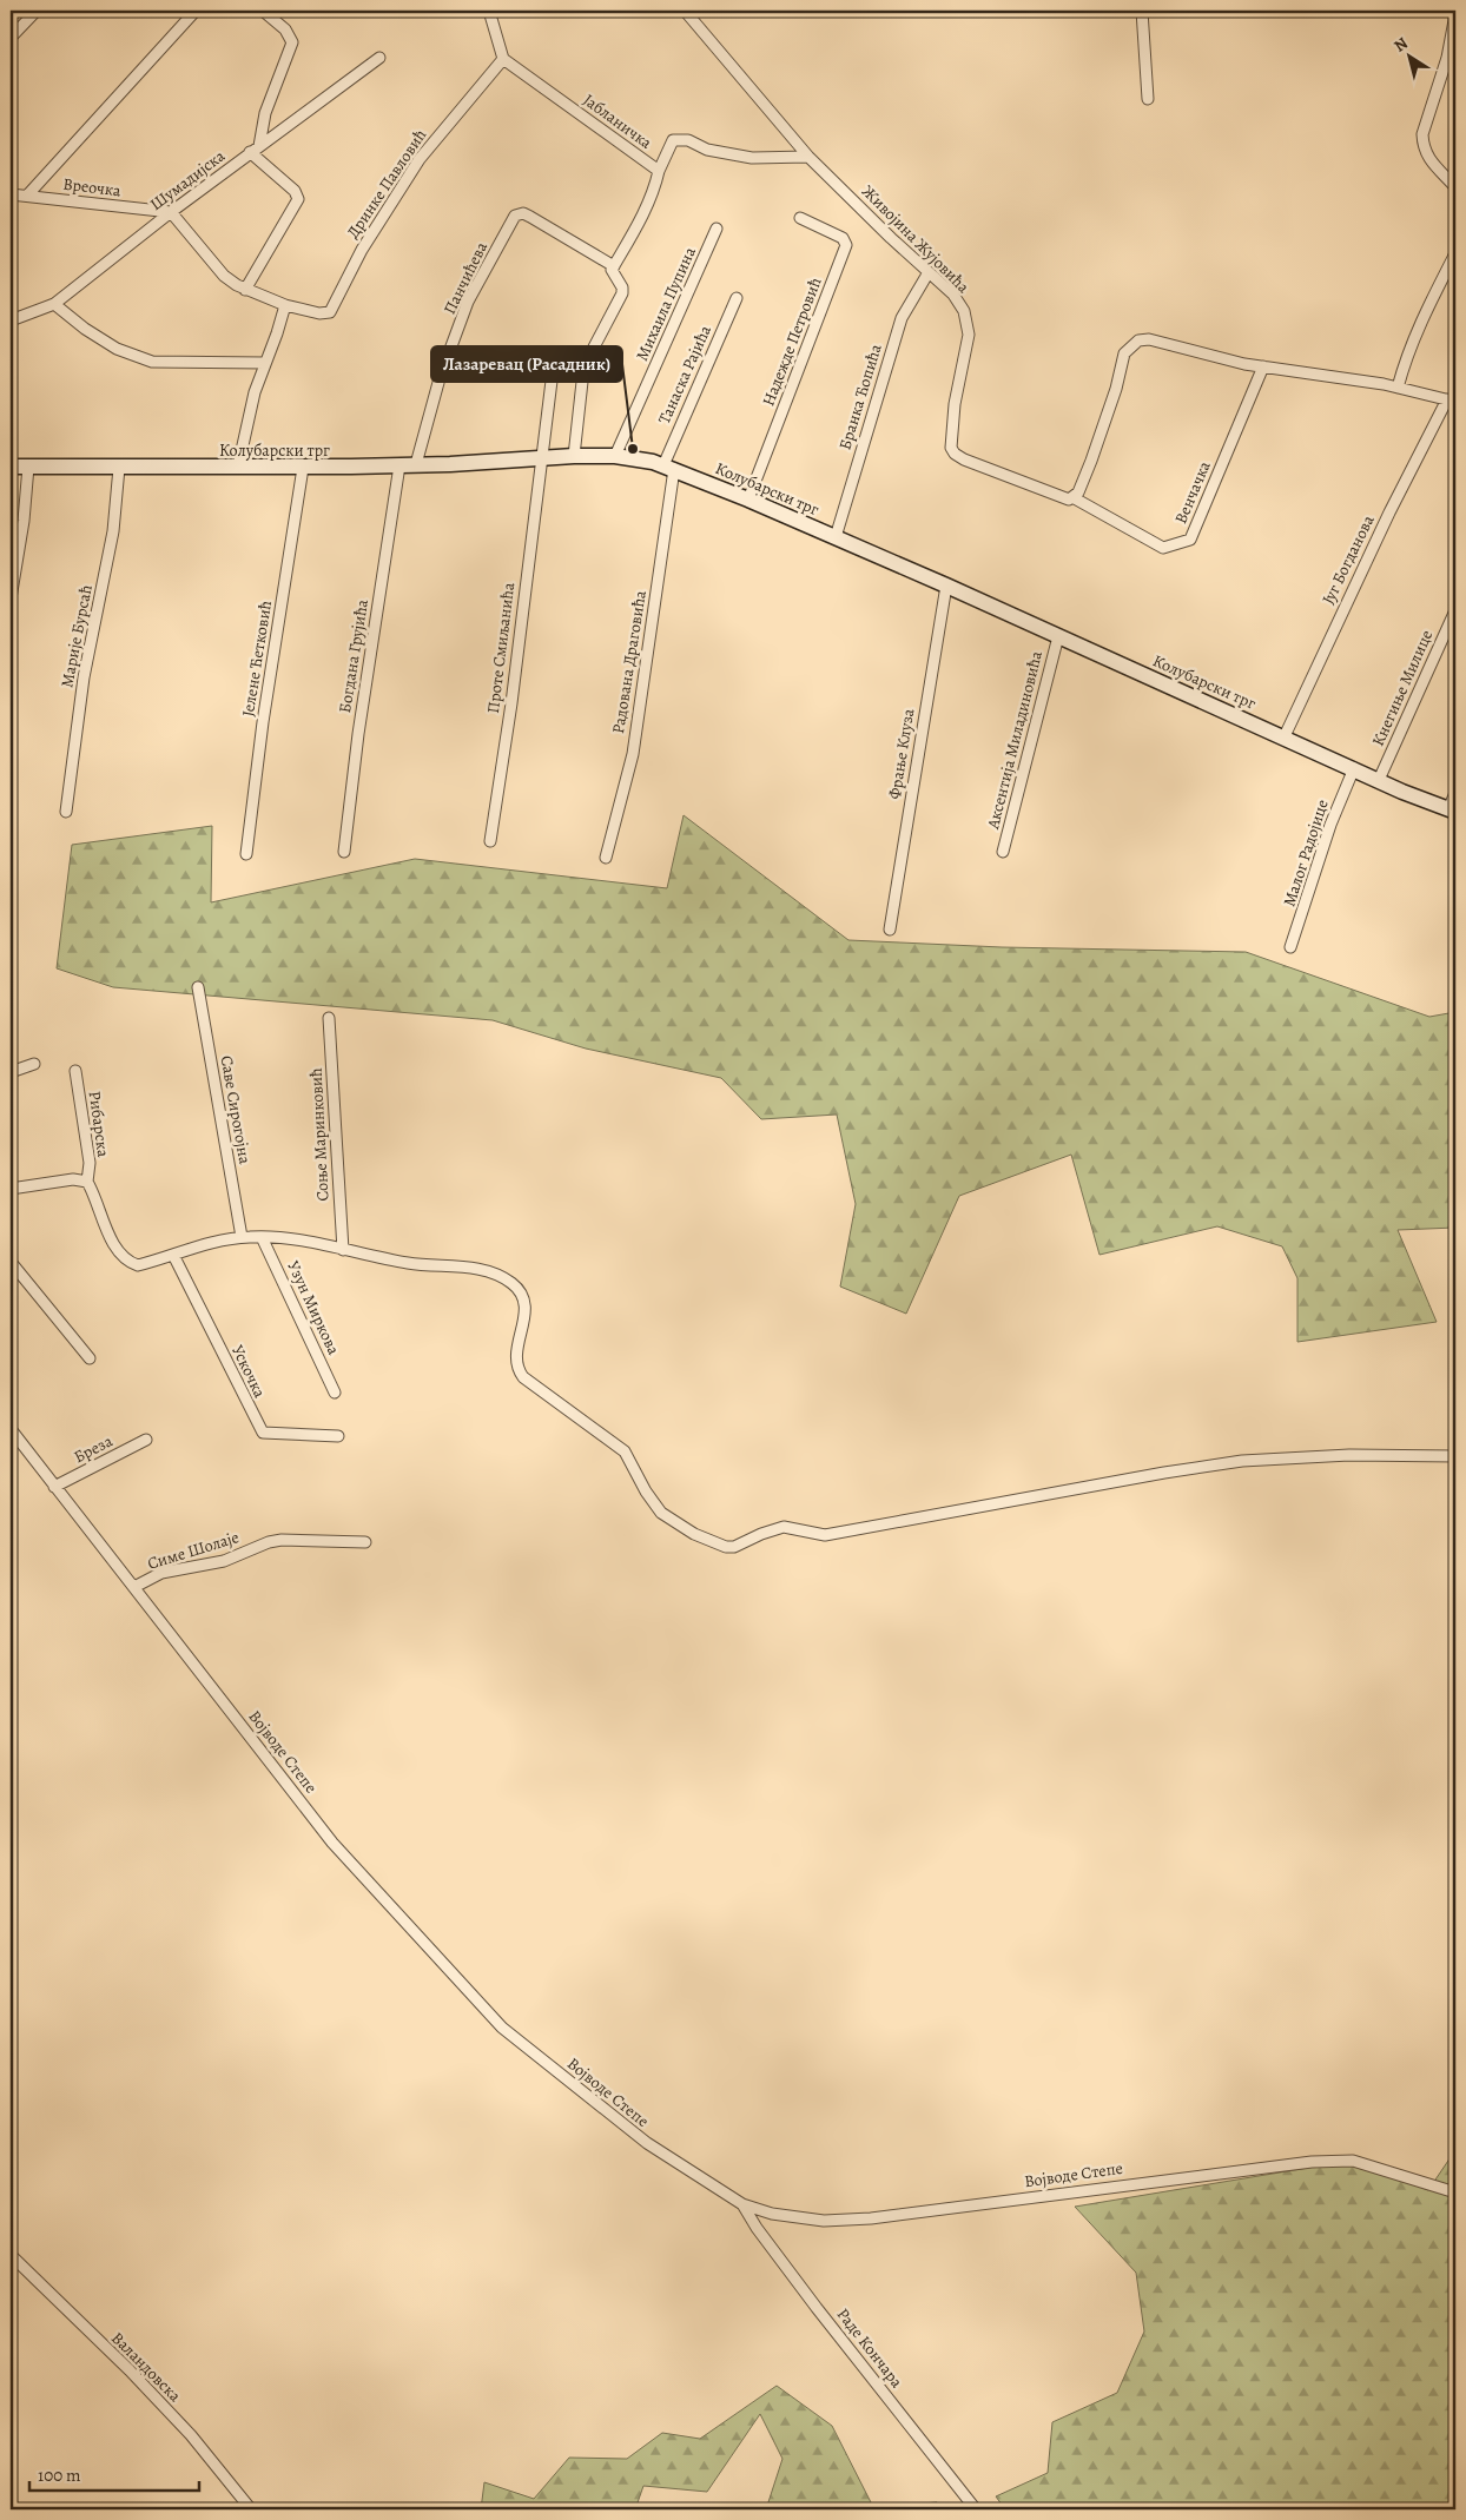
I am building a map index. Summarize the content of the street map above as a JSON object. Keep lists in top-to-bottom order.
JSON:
{
  "streets": {
    "street": [
      "Јабланичка",
      "Шумадијска",
      "Дринке Павловић",
      "Вреочка",
      "Живојина Жујовића",
      "Панчићева",
      "Михаила Пупина",
      "Надежде Петровић",
      "Танаска Рајића",
      "Бранка Ћопића",
      "Колубарски трг",
      "Венчачка",
      "Југ Богданова",
      "Марије Бурсаћ",
      "Проте Смиљанића",
      "Богдана Грујића",
      "Јелене Ћетковић",
      "Радована Драговића",
      "Кнегиње Милице",
      "Аксентија Миладиновића",
      "Фрање Клуза",
      "Малог Радојице",
      "Саве Сирогојна",
      "Рибарска",
      "Соње Маринковић",
      "Узун Миркова",
      "Ускочка",
      "Бреза",
      "Симе Шолаје",
      "Војводе Степе",
      "Раде Кончара",
      "Валандовска"
    ]
  },
  "crossings": [
    ["Јабланичка", "Дринке Павловић"],
    ["Јабланичка", "Живојина Жујовића"],
    ["Шумадијска", "Дринке Павловић"],
    ["Шумадијска", "Вреочка"],
    ["Дринке Павловић", "Вреочка"],
    ["Живојина Жујовића", "Бранка Ћопића"],
    ["Живојина Жујовића", "Венчачка"],
    ["Панчићева", "Колубарски трг"],
    ["Михаила Пупина", "Колубарски трг"],
    ["Надежде Петровић", "Колубарски трг"],
    ["Танаска Рајића", "Колубарски трг"],
    ["Танаска Рајића", "Радована Драговића"],
    ["Бранка Ћопића", "Колубарски трг"],
    ["Колубарски трг", "Југ Богданова"],
    ["Колубарски трг", "Марије Бурсаћ"],
    ["Колубарски трг", "Проте Смиљанића"],
    ["Колубарски трг", "Богдана Грујића"],
    ["Колубарски трг", "Јелене Ћетковић"],
    ["Колубарски трг", "Радована Драговића"],
    ["Колубарски трг", "Кнегиње Милице"],
    ["Колубарски трг", "Аксентија Миладиновића"],
    ["Колубарски трг", "Фрање Клуза"],
    ["Колубарски трг", "Малог Радојице"],
    ["Бреза", "Војводе Степе"],
    ["Симе Шолаје", "Војводе Степе"],
    ["Војводе Степе", "Раде Кончара"]
  ],
  "places": ["Лазаревац (Расадник)"],
  "scale_bar": "100 m",
  "north": "top left"
}
